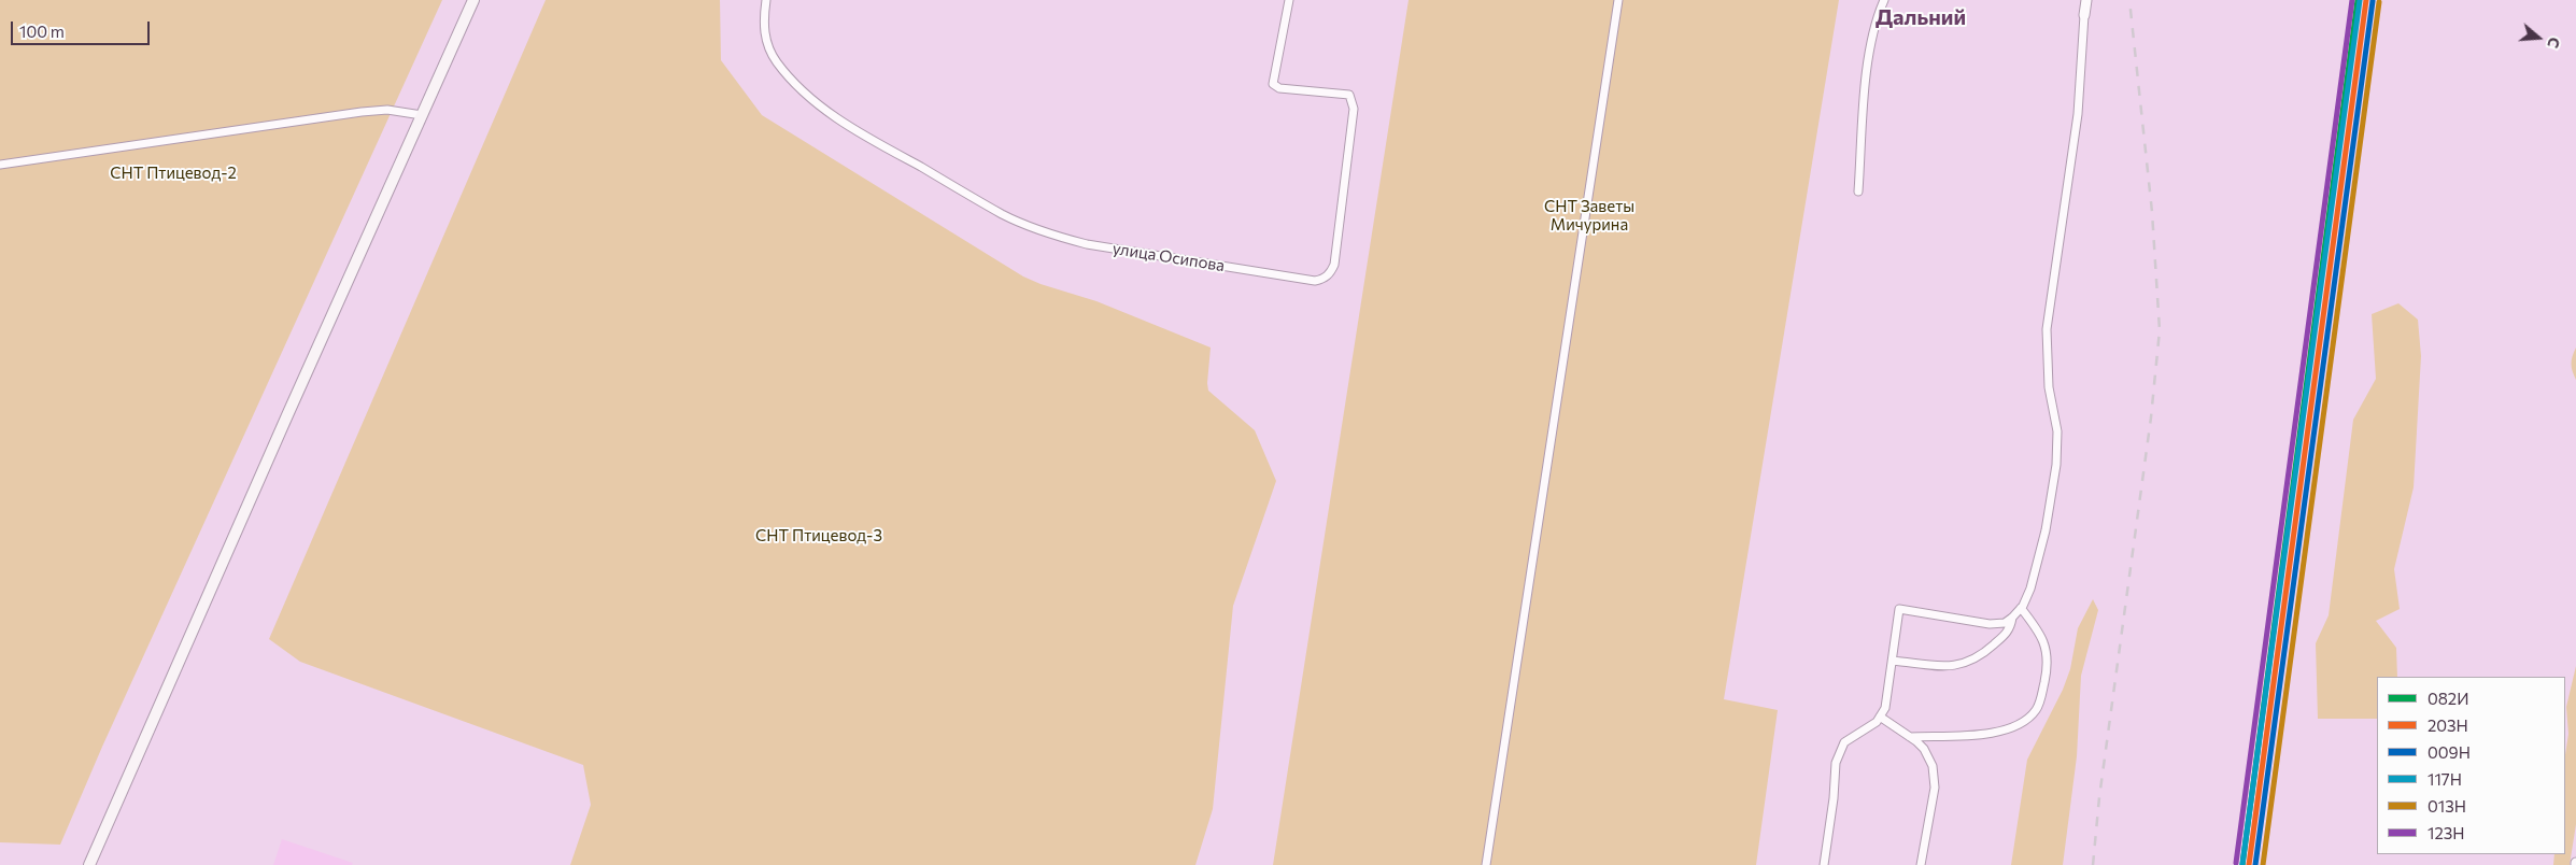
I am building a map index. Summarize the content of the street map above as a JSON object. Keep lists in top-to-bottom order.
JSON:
{
  "streets": {
    "street": ["улица Осипова"]
  },
  "districts": ["Дальний"],
  "parks": ["СНТ Птицевод-2", "СНТ Заветы Мичурина", "СНТ Птицевод-3"],
  "lines": [
    "transit line 082И",
    "transit line 203Н",
    "transit line 117Н",
    "transit line 123Н",
    "transit line 009Н",
    "transit line 013Н"
  ],
  "legend": [
    "082И",
    "203Н",
    "009Н",
    "117Н",
    "013Н",
    "123Н"
  ],
  "scale_bar": "100 m",
  "north": "right"
}
